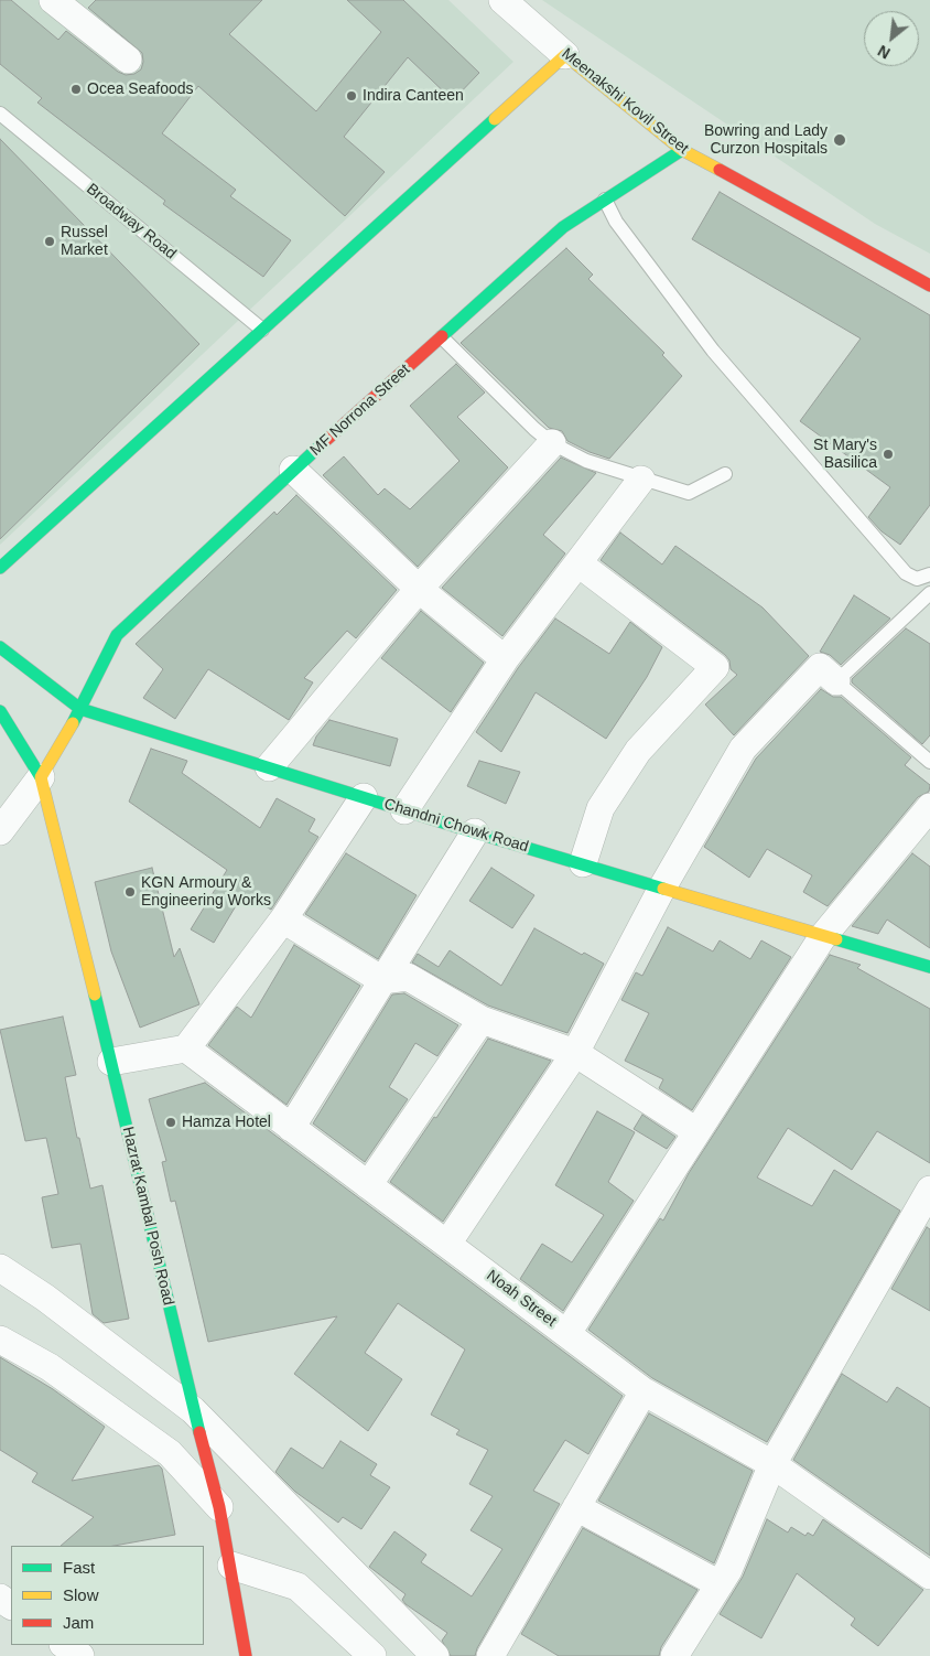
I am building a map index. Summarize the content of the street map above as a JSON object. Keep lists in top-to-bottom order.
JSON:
{
  "streets": {
    "street": [
      "Meenakshi Kovil Street",
      "MF Norrona Street",
      "Chandni Chowk Road",
      "Hazrat Kambal Posh Road",
      "Noah Street"
    ],
    "lane": ["Broadway Road"]
  },
  "crossings": [
    ["Meenakshi Kovil Street", "MF Norrona Street"],
    ["MF Norrona Street", "Chandni Chowk Road"]
  ],
  "places": [
    "Ocea Seafoods",
    "Indira Canteen",
    "Bowring and Lady Curzon Hospitals",
    "Russel Market",
    "St Mary's Basilica",
    "KGN Armoury & Engineering Works",
    "Hamza Hotel"
  ],
  "legend": ["Fast", "Slow", "Jam"],
  "north": "bottom left"
}
